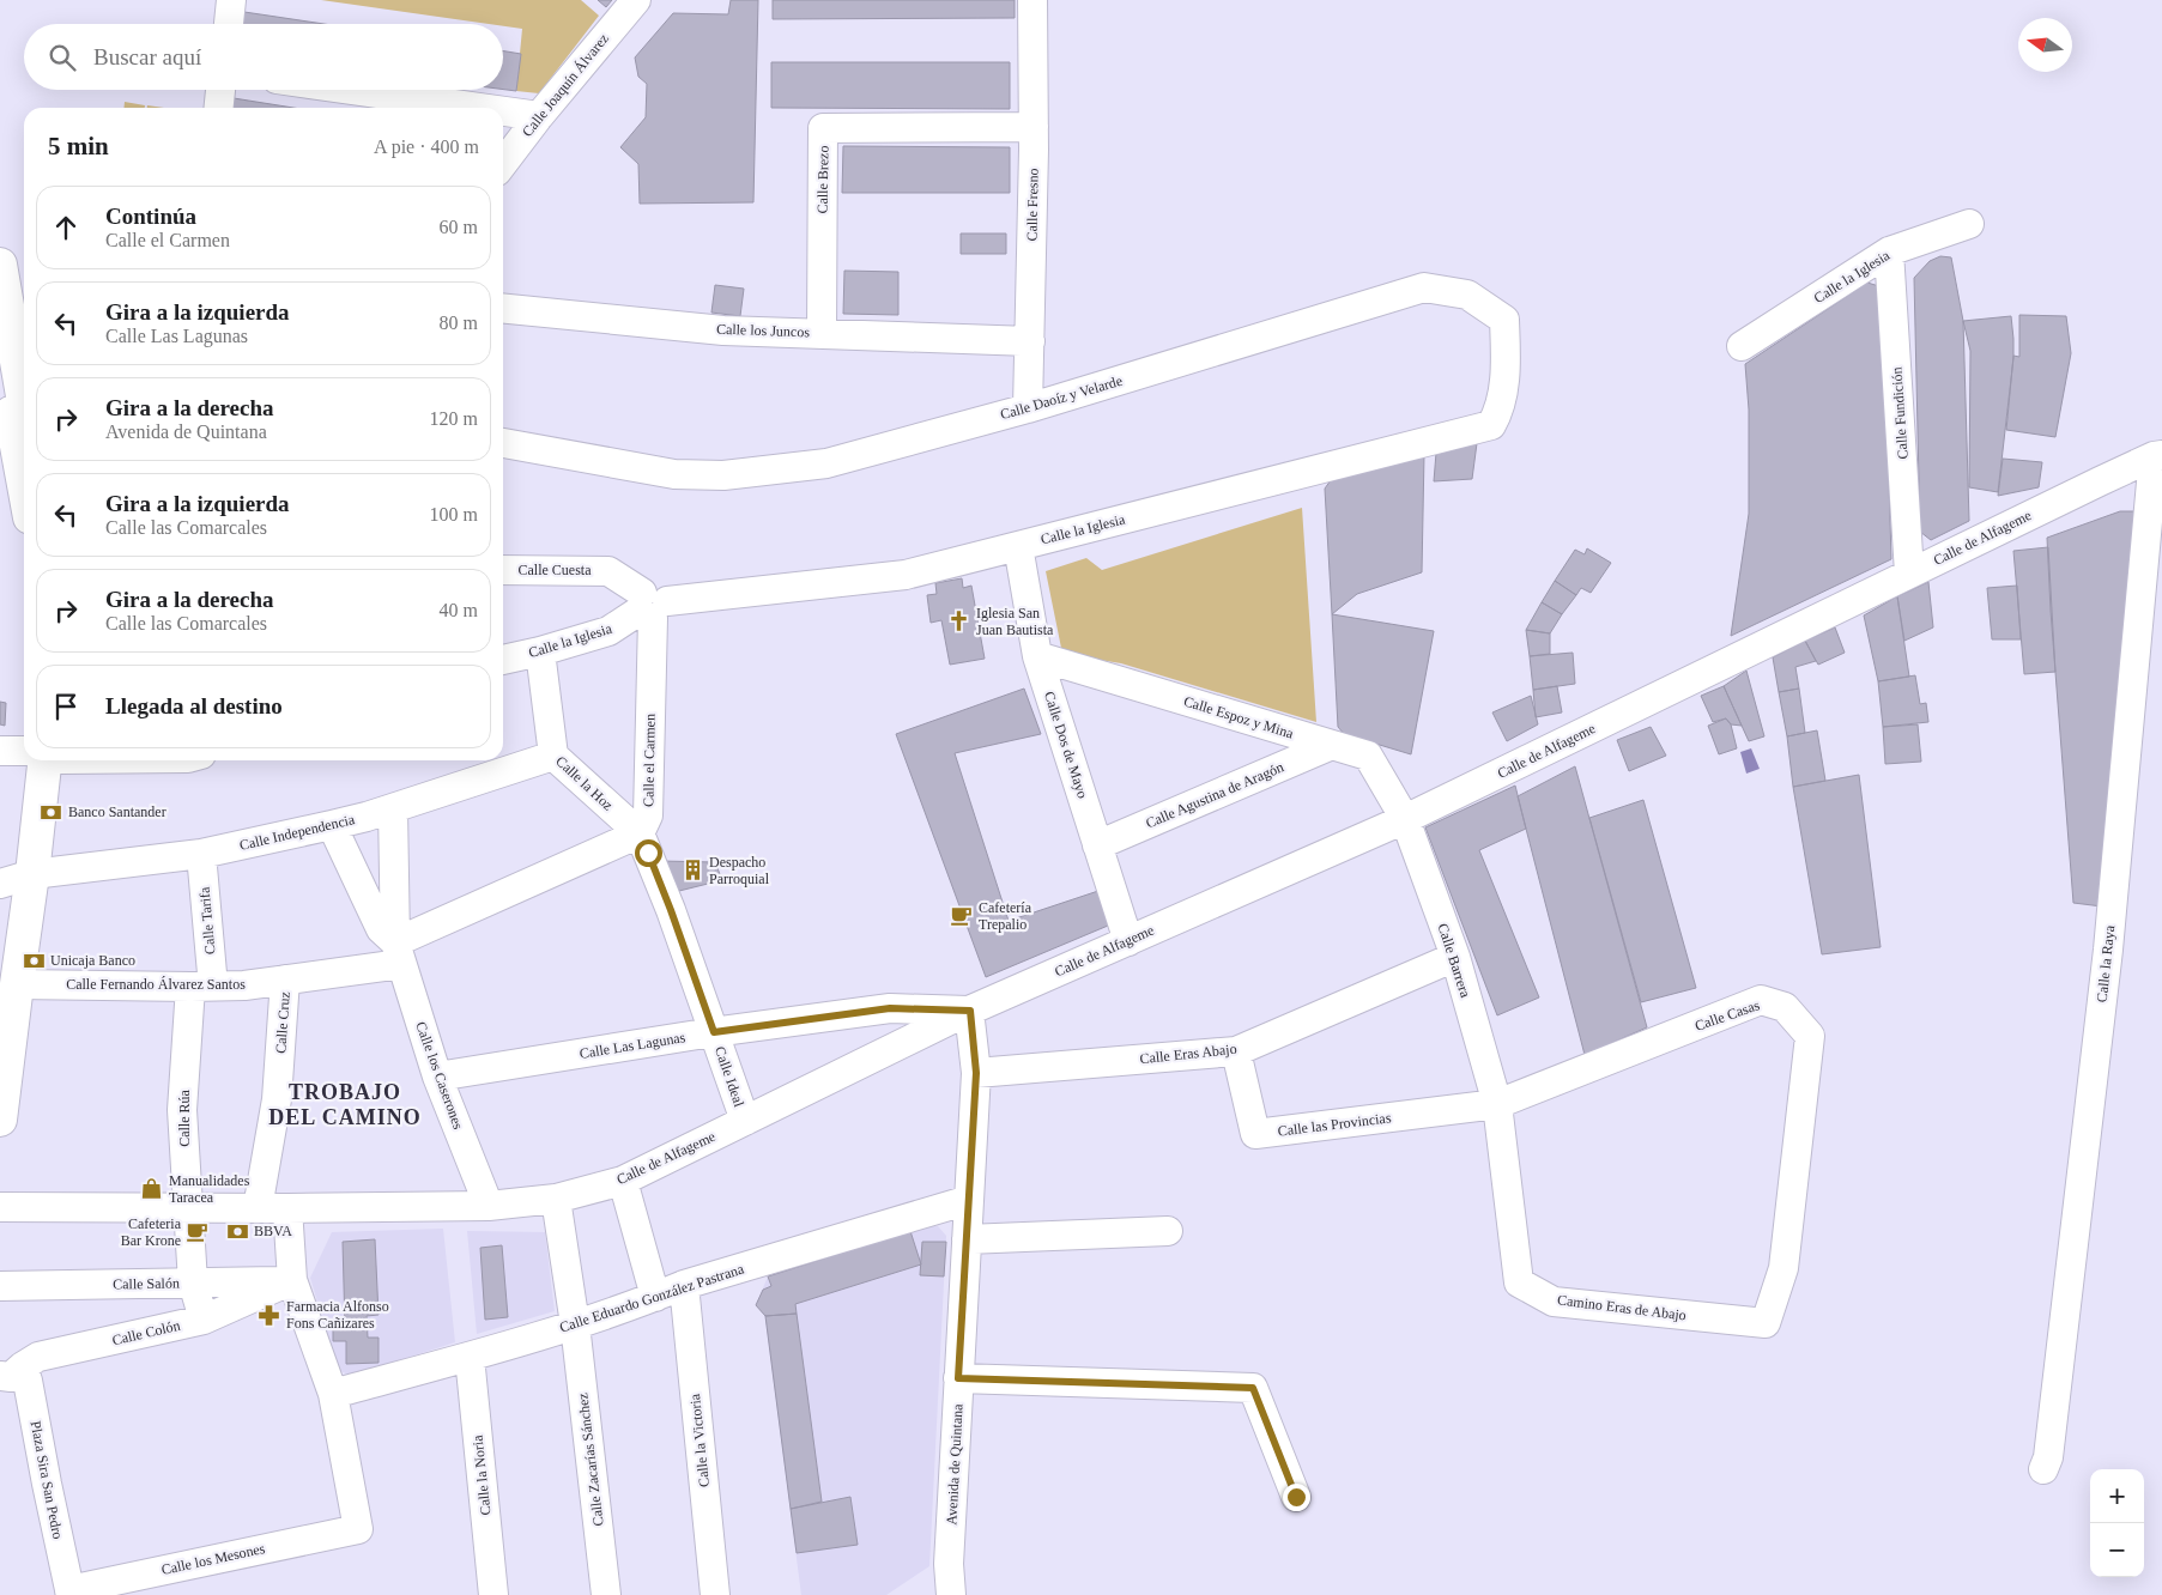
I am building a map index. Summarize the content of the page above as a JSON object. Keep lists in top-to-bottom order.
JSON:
{
  "streets": {
    "street": [
      "Calle Joaquín Álvarez",
      "Calle Brezo",
      "Calle Fresno",
      "Calle la Iglesia",
      "Calle los Juncos",
      "Calle Daoíz y Velarde",
      "Calle Fundición",
      "Calle de Alfageme",
      "Calle Cuesta",
      "Calle Espoz y Mina",
      "Calle Dos de Mayo",
      "Calle el Carmen",
      "Calle la Hoz",
      "Calle Agustina de Aragón",
      "Calle Independencia",
      "Calle Tarifa",
      "Calle Barrera",
      "Calle la Raya",
      "Calle Fernando Álvarez Santos",
      "Calle Casas",
      "Calle Cruz",
      "Calle Las Lagunas",
      "Calle Eras Abajo",
      "Calle los Caserones",
      "Calle Ideal",
      "Calle Rúa",
      "Calle las Provincias",
      "Calle Salón",
      "Calle Eduardo González Pastrana",
      "Camino Eras de Abajo",
      "Calle Colón",
      "Calle la Victoria",
      "Calle Zacarías Sánchez",
      "Avenida de Quintana",
      "Calle la Noria",
      "Plaza Sira San Pedro",
      "Calle los Mesones"
    ]
  },
  "crossings": [
    ["Calle Brezo", "Calle Fresno"],
    ["Calle Brezo", "Calle los Juncos"],
    ["Calle Fresno", "Calle los Juncos"],
    ["Calle Fresno", "Calle Daoíz y Velarde"],
    ["Calle la Iglesia", "Calle Daoíz y Velarde"],
    ["Calle la Iglesia", "Calle Fundición"],
    ["Calle la Iglesia", "Calle Cuesta"],
    ["Calle la Iglesia", "Calle Dos de Mayo"],
    ["Calle la Iglesia", "Calle el Carmen"],
    ["Calle la Iglesia", "Calle la Hoz"],
    ["Calle Fundición", "Calle de Alfageme"],
    ["Calle de Alfageme", "Calle Espoz y Mina"],
    ["Calle de Alfageme", "Calle Dos de Mayo"],
    ["Calle de Alfageme", "Calle Barrera"],
    ["Calle de Alfageme", "Calle la Raya"],
    ["Calle de Alfageme", "Calle Cruz"],
    ["Calle de Alfageme", "Calle Las Lagunas"],
    ["Calle de Alfageme", "Calle los Caserones"],
    ["Calle de Alfageme", "Calle Ideal"],
    ["Calle de Alfageme", "Calle Rúa"],
    ["Calle de Alfageme", "Calle Zacarías Sánchez"],
    ["Calle de Alfageme", "Avenida de Quintana"],
    ["Calle Cuesta", "Calle el Carmen"],
    ["Calle Espoz y Mina", "Calle Dos de Mayo"],
    ["Calle Espoz y Mina", "Calle Agustina de Aragón"],
    ["Calle Espoz y Mina", "Calle Barrera"],
    ["Calle Dos de Mayo", "Calle Agustina de Aragón"],
    ["Calle el Carmen", "Calle la Hoz"],
    ["Calle el Carmen", "Calle Fernando Álvarez Santos"],
    ["Calle la Hoz", "Calle Independencia"],
    ["Calle la Hoz", "Calle Fernando Álvarez Santos"],
    ["Calle Independencia", "Calle Tarifa"],
    ["Calle Tarifa", "Calle Fernando Álvarez Santos"],
    ["Calle Tarifa", "Calle Rúa"],
    ["Calle Barrera", "Calle Casas"],
    ["Calle Barrera", "Calle Eras Abajo"],
    ["Calle Barrera", "Calle las Provincias"],
    ["Calle Barrera", "Camino Eras de Abajo"],
    ["Calle Fernando Álvarez Santos", "Calle Cruz"],
    ["Calle Fernando Álvarez Santos", "Calle los Caserones"],
    ["Calle Fernando Álvarez Santos", "Calle Rúa"],
    ["Calle Casas", "Calle las Provincias"],
    ["Calle Casas", "Camino Eras de Abajo"],
    ["Calle Las Lagunas", "Calle los Caserones"],
    ["Calle Las Lagunas", "Calle Ideal"],
    ["Calle Las Lagunas", "Avenida de Quintana"],
    ["Calle Eras Abajo", "Calle las Provincias"],
    ["Calle Eras Abajo", "Avenida de Quintana"],
    ["Calle Rúa", "Calle Salón"],
    ["Calle Rúa", "Calle Colón"],
    ["Calle las Provincias", "Camino Eras de Abajo"],
    ["Calle Salón", "Calle Colón"],
    ["Calle Eduardo González Pastrana", "Calle la Victoria"],
    ["Calle Eduardo González Pastrana", "Calle Zacarías Sánchez"],
    ["Calle Eduardo González Pastrana", "Avenida de Quintana"],
    ["Calle Eduardo González Pastrana", "Calle la Noria"],
    ["Calle Eduardo González Pastrana", "Calle los Mesones"],
    ["Calle Colón", "Plaza Sira San Pedro"],
    ["Plaza Sira San Pedro", "Calle los Mesones"]
  ],
  "districts": ["TROBAJO DEL CAMINO"],
  "places": {
    "church": ["Iglesia San Juan Bautista"],
    "bank": ["Banco Santander", "Unicaja Banco", "BBVA"],
    "building": ["Despacho Parroquial"],
    "cafe": ["Cafetería Trepalio", "Cafeteria Bar Krone"],
    "shop": ["Manualidades Taracea"],
    "pharmacy": ["Farmacia Alfonso Fons Cañizares"]
  },
  "north": "left",
  "page": {
    "search": "Buscar aquí",
    "heading": ["5 min", "A pie · 400 m"],
    "list": [
      ["Continúa", "Calle el Carmen", "60 m"],
      ["Gira a la izquierda", "Calle Las Lagunas", "80 m"],
      ["Gira a la derecha", "Avenida de Quintana", "120 m"],
      ["Gira a la izquierda", "Calle las Comarcales", "100 m"],
      ["Gira a la derecha", "Calle las Comarcales", "40 m"],
      "Llegada al destino"
    ],
    "map_buttons": ["+", "−"]
  }
}
